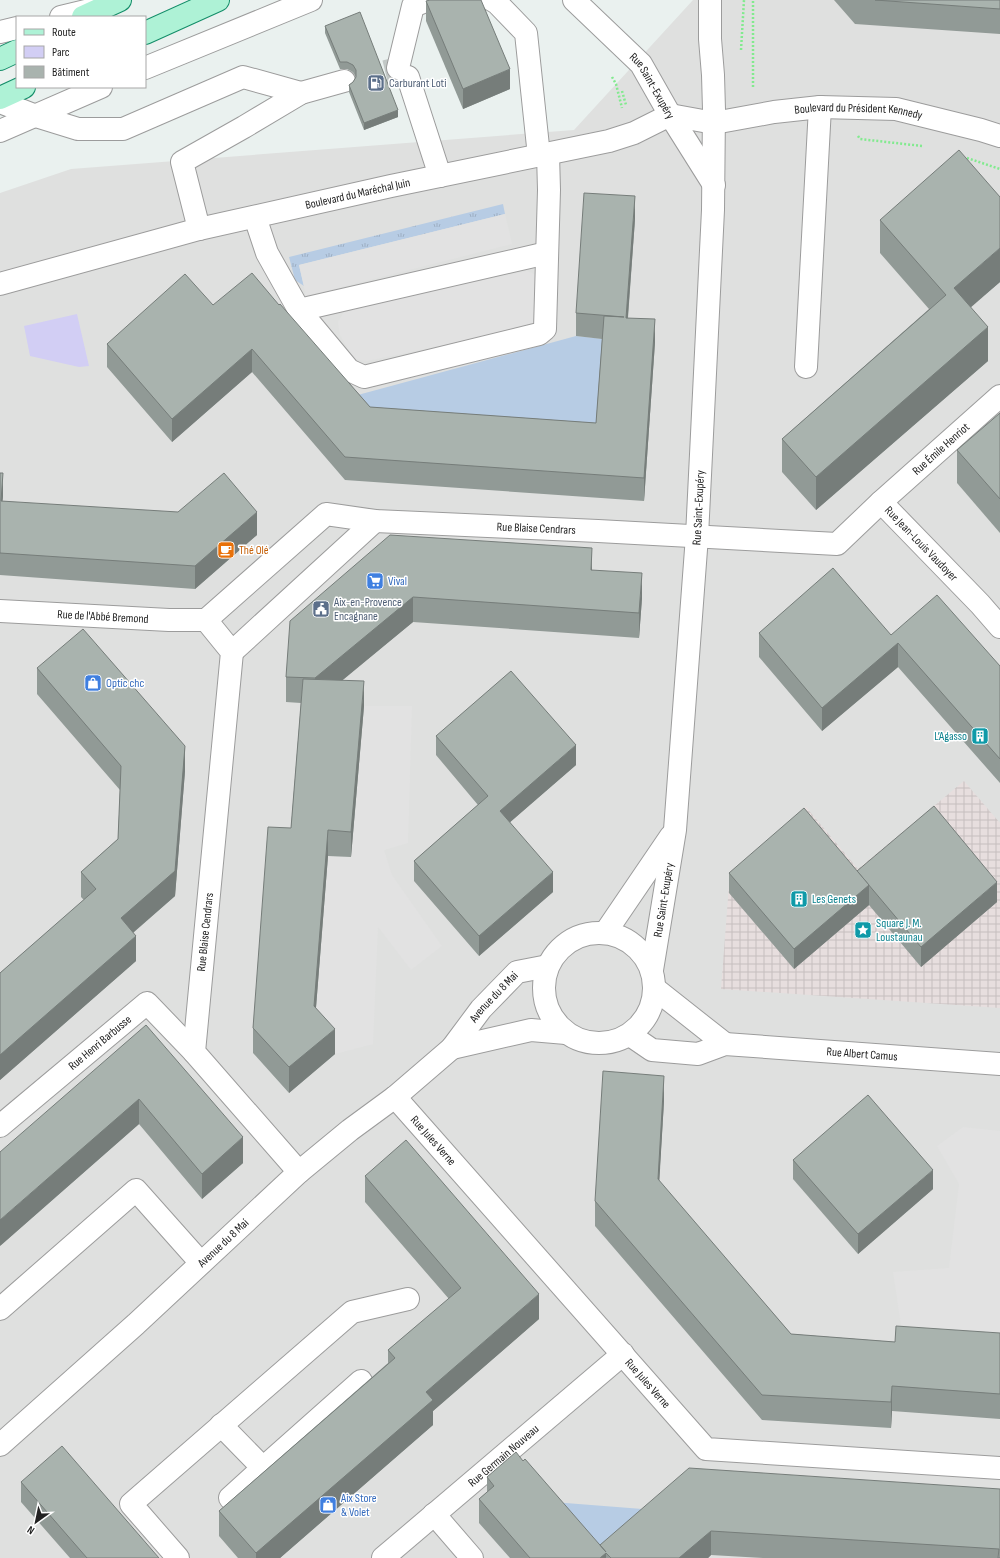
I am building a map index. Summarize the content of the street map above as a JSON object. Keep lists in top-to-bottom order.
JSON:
{
  "streets": {
    "street": [
      "Rue Saint-Exupéry",
      "Boulevard du Président Kennedy",
      "Boulevard du Maréchal Juin",
      "Rue Émile Henriot",
      "Rue Blaise Cendrars",
      "Rue Jean-Louis Vaudoyer",
      "Rue de l'Abbé Bremond",
      "Avenue du 8 Mai",
      "Rue Henri Barbusse",
      "Rue Albert Camus",
      "Rue Jules Verne",
      "Rue Germain Nouveau"
    ]
  },
  "crossings": [
    ["Rue Saint-Exupéry", "Boulevard du Président Kennedy"],
    ["Rue Saint-Exupéry", "Boulevard du Maréchal Juin"],
    ["Rue Saint-Exupéry", "Rue Blaise Cendrars"],
    ["Rue Saint-Exupéry", "Rue Jean-Louis Vaudoyer"],
    ["Rue Saint-Exupéry", "Avenue du 8 Mai"],
    ["Rue Saint-Exupéry", "Rue Albert Camus"],
    ["Rue Émile Henriot", "Rue Jean-Louis Vaudoyer"],
    ["Rue Blaise Cendrars", "Rue Jean-Louis Vaudoyer"],
    ["Rue Blaise Cendrars", "Rue de l'Abbé Bremond"],
    ["Rue Blaise Cendrars", "Rue Henri Barbusse"],
    ["Avenue du 8 Mai", "Rue Albert Camus"],
    ["Avenue du 8 Mai", "Rue Jules Verne"],
    ["Rue Jules Verne", "Rue Germain Nouveau"]
  ],
  "places": {
    "fuel station": ["Carburant Loti"],
    "cafe": ["Thé Olé"],
    "supermarket": ["Vival"],
    "public building": ["Aix-en-Provence Encagnane"],
    "shop": ["Optic chc", "Aix Store & Volet"],
    "building": ["L’Agasso", "Les Genets"],
    "place": ["Square J. M. Loustaunau"]
  },
  "legend": ["Route", "Parc", "Bâtiment"],
  "north": "bottom left"
}
